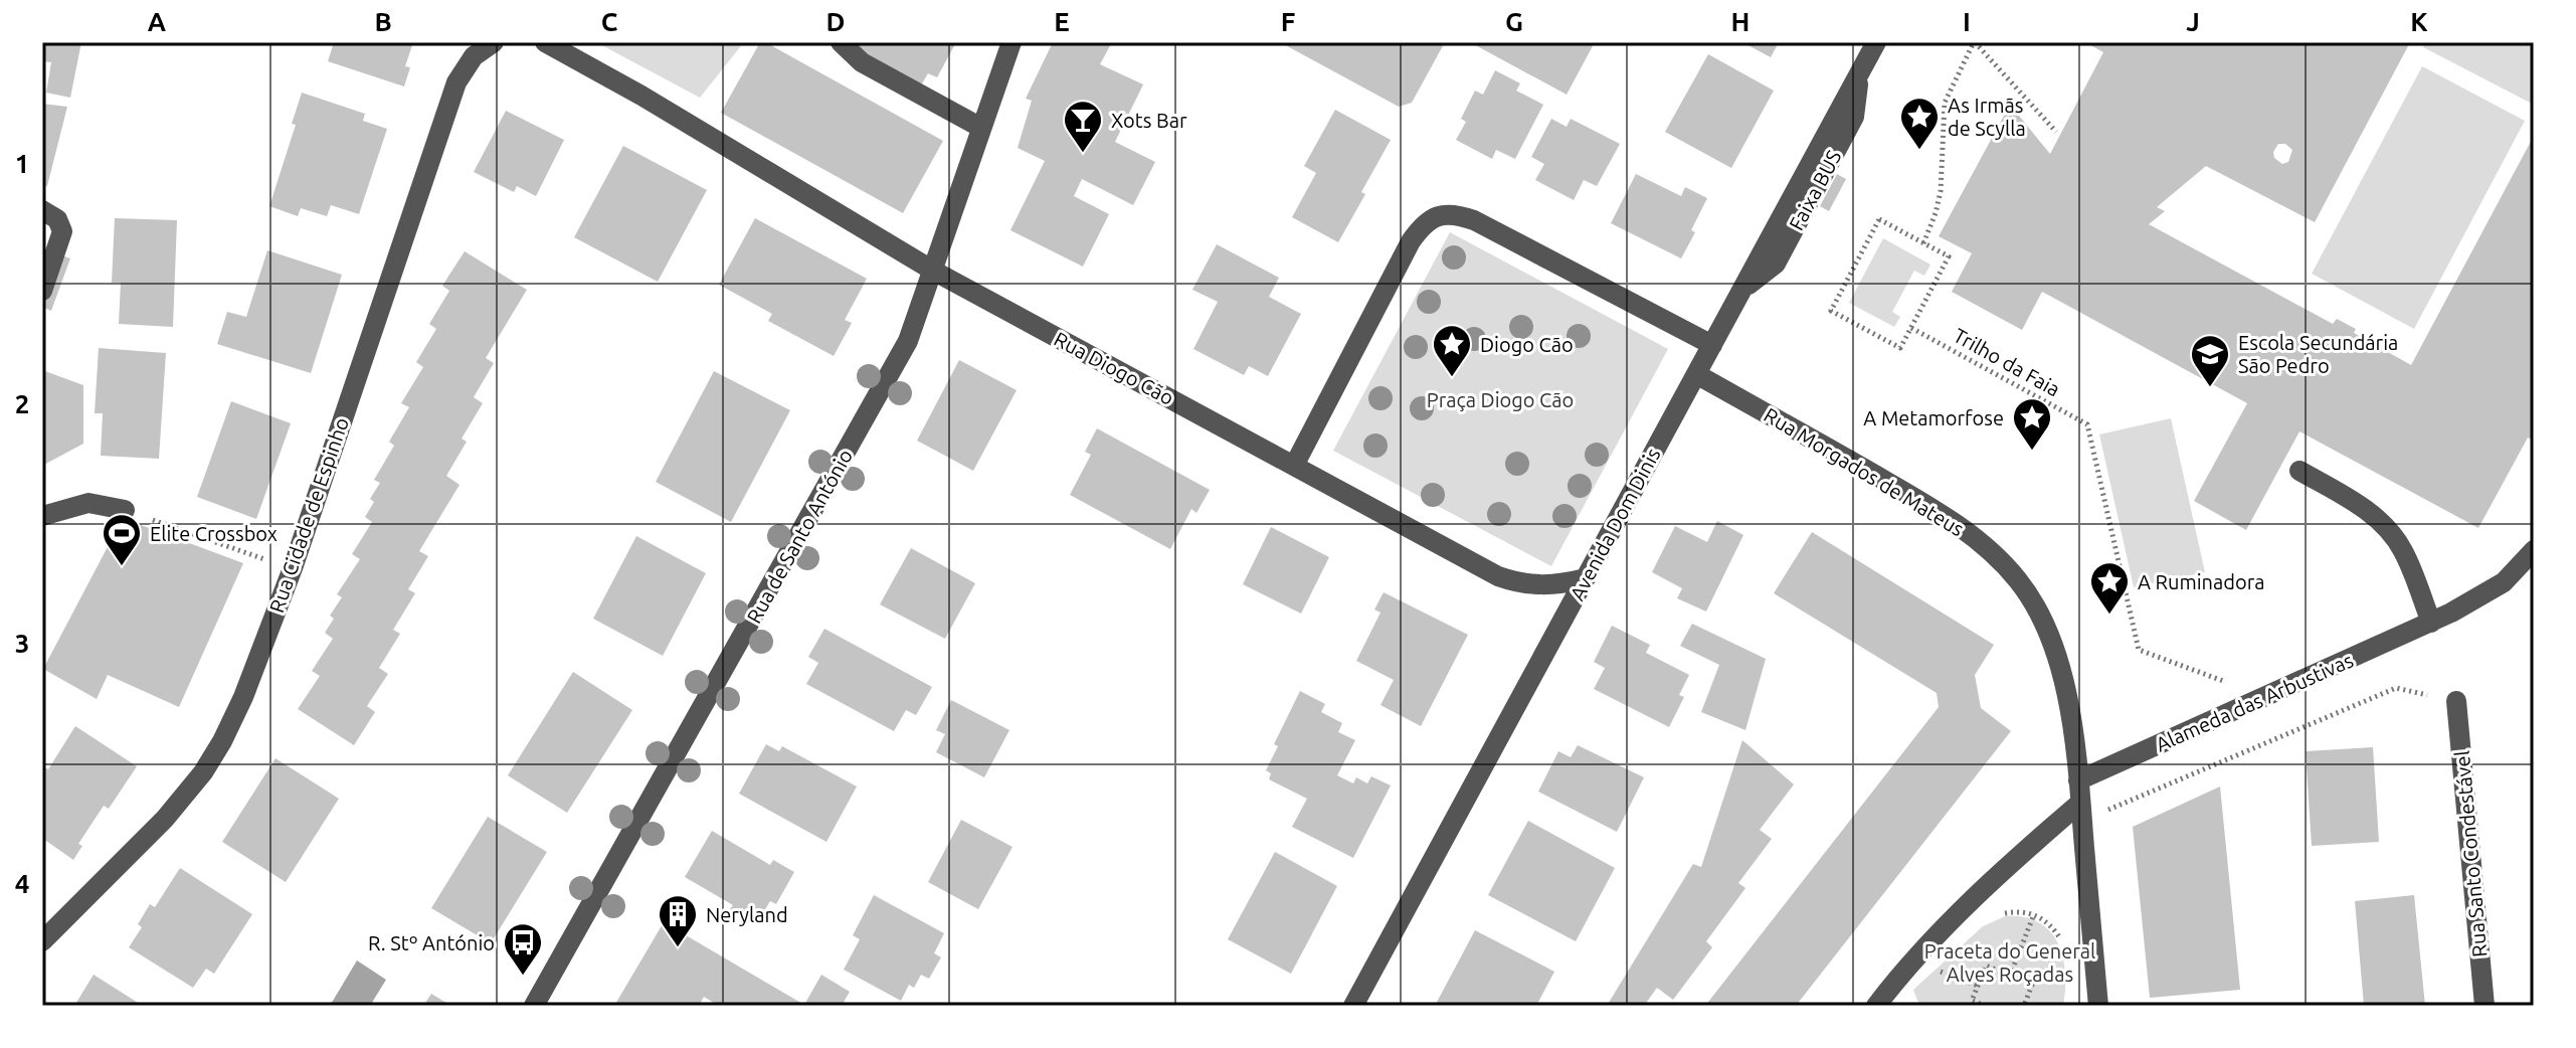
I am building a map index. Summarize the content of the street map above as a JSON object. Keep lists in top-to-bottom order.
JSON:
{
  "streets": {
    "street": [
      "Rua Diogo Cão",
      "Rua Morgados de Mateus",
      "Rua Cidade de Espinho",
      "Avenida Dom Dinis",
      "Rua de Santo António",
      "Alameda das Arbustivas",
      "Rua Santo Condestável"
    ],
    "path": ["Trilho da Faia"]
  },
  "crossings": [
    ["Trilho da Faia", "Alameda das Arbustivas"],
    ["Rua Diogo Cão", "Rua de Santo António"],
    ["Rua Morgados de Mateus", "Avenida Dom Dinis"],
    ["Rua Morgados de Mateus", "Alameda das Arbustivas"]
  ],
  "parks": ["Praça Diogo Cão", "Praceta do General Alves Roçadas"],
  "places": {
    "place": [
      "As Irmãs de Scylla",
      "Diogo Cão",
      "A Metamorfose",
      "A Ruminadora"
    ],
    "bar": ["Xots Bar"],
    "school or university": ["Escola Secundária São Pedro"],
    "sports": ["Elite Crossbox"],
    "building": ["Neryland"],
    "bus stop": ["R. Stº António"]
  },
  "grid": {
    "columns": [
      "A",
      "B",
      "C",
      "D",
      "E",
      "F",
      "G",
      "H",
      "I",
      "J",
      "K"
    ],
    "rows": [
      "1",
      "2",
      "3",
      "4"
    ]
  }
}
